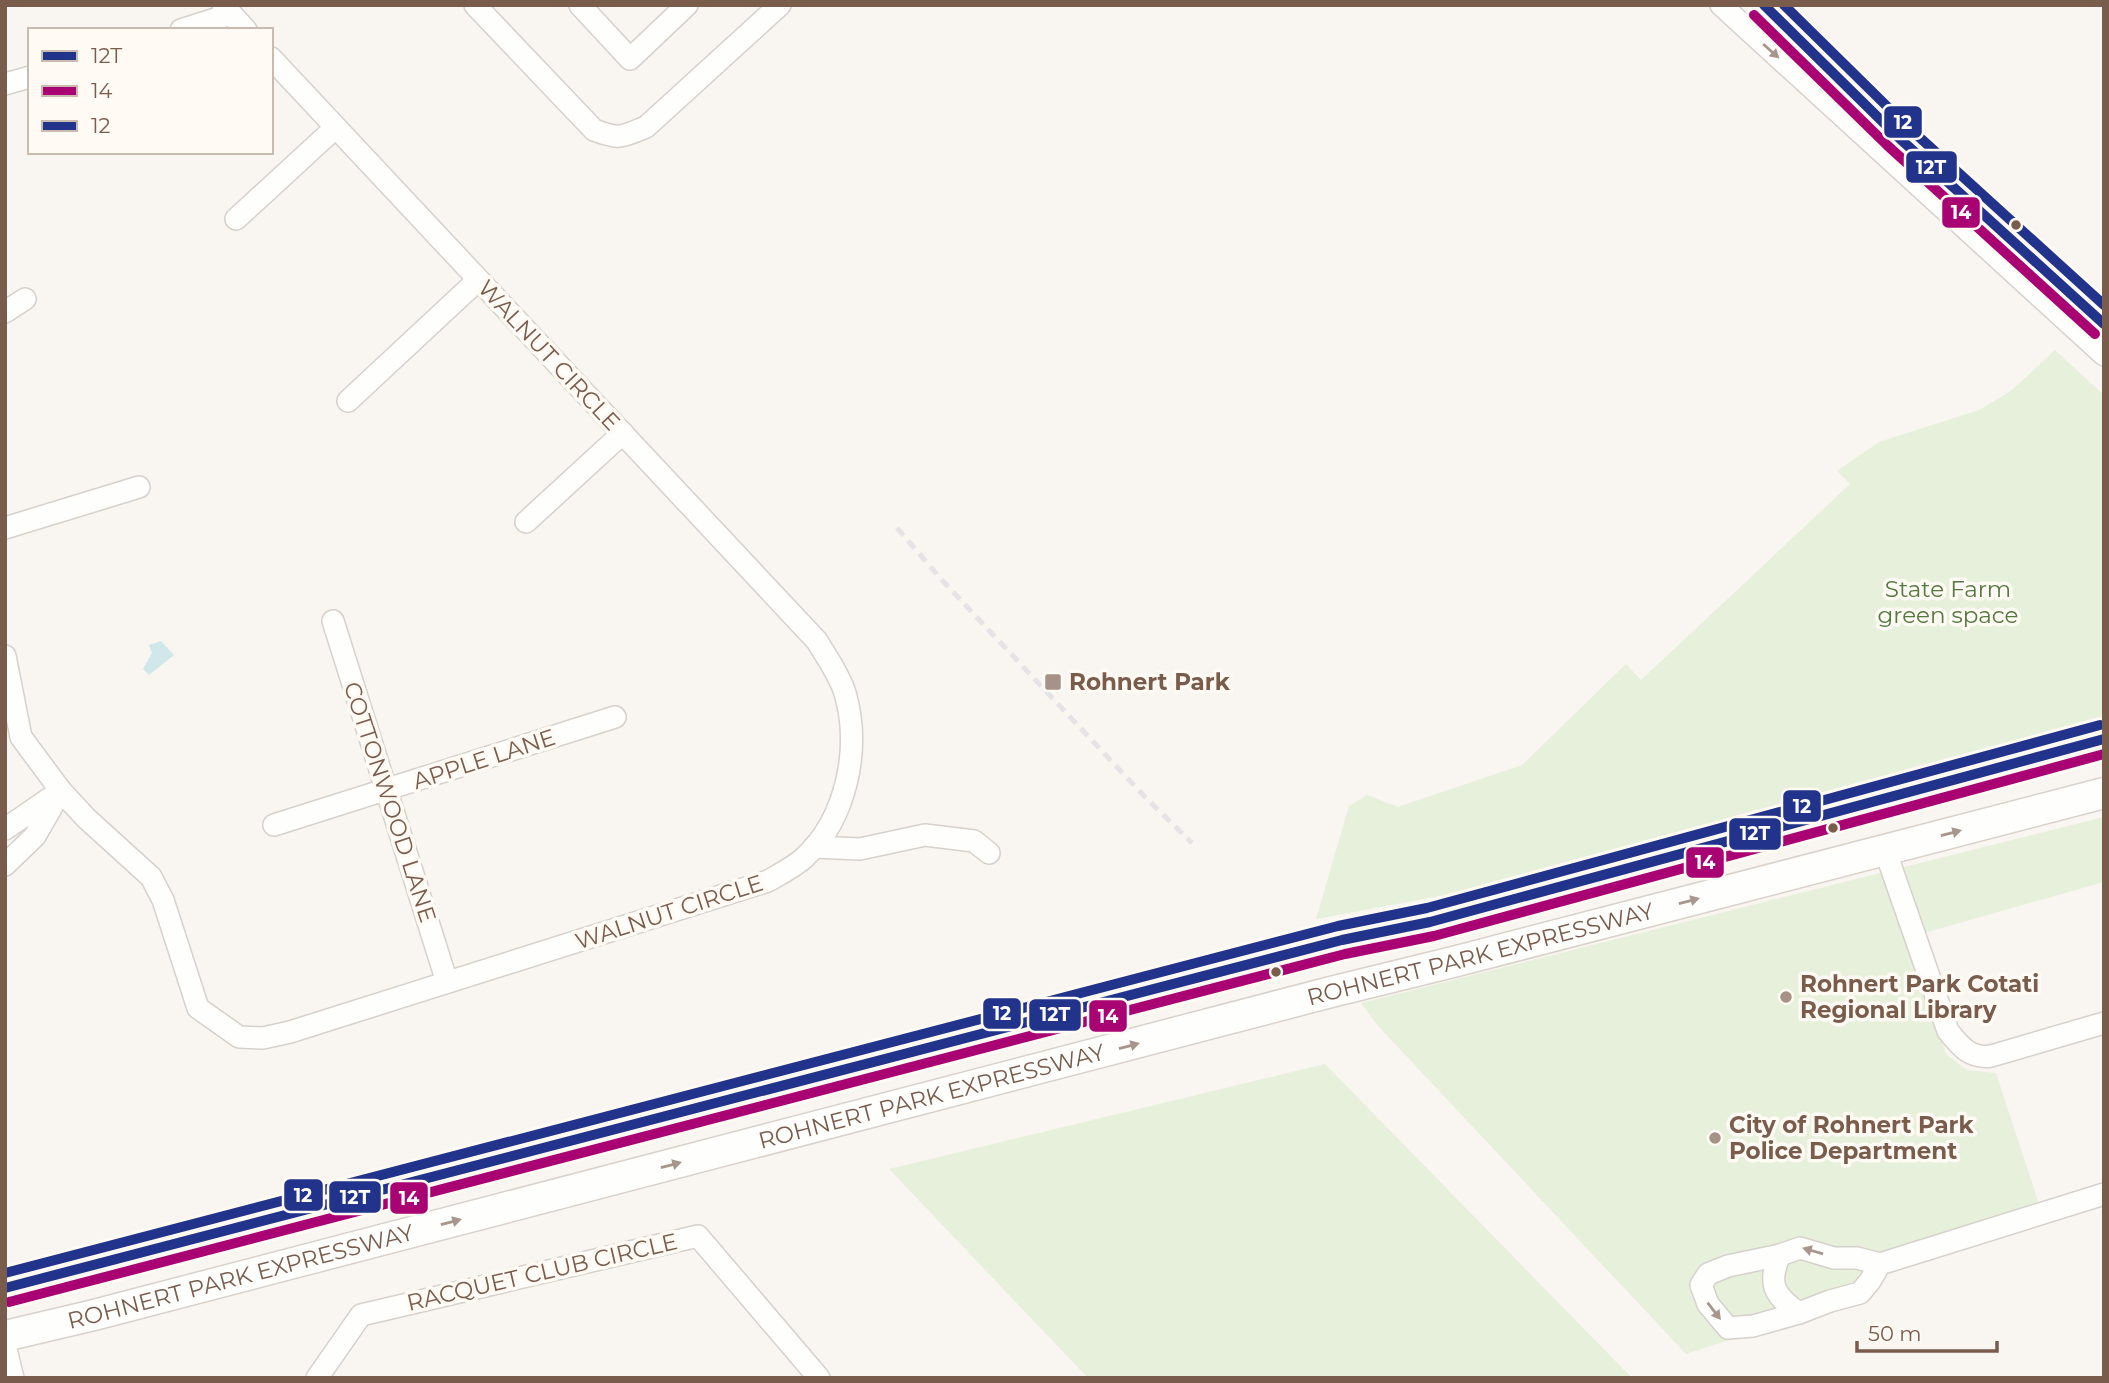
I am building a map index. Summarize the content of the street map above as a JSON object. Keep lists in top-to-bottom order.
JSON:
{
  "streets": {
    "main road": ["ROHNERT PARK EXPRESSWAY"],
    "street": [
      "WALNUT CIRCLE",
      "APPLE LANE",
      "COTTONWOOD LANE",
      "RACQUET CLUB CIRCLE"
    ]
  },
  "crossings": [
    ["WALNUT CIRCLE", "COTTONWOOD LANE"],
    ["APPLE LANE", "COTTONWOOD LANE"]
  ],
  "parks": ["State Farm green space"],
  "places": {
    "transit": ["Rohnert Park"],
    "other": ["Rohnert Park Cotati Regional Library", "City of Rohnert Park Police Department"]
  },
  "lines": ["transit line 12T", "transit line 12", "transit line 14"],
  "legend": ["12T", "14", "12"],
  "scale_bar": "50 m"
}
